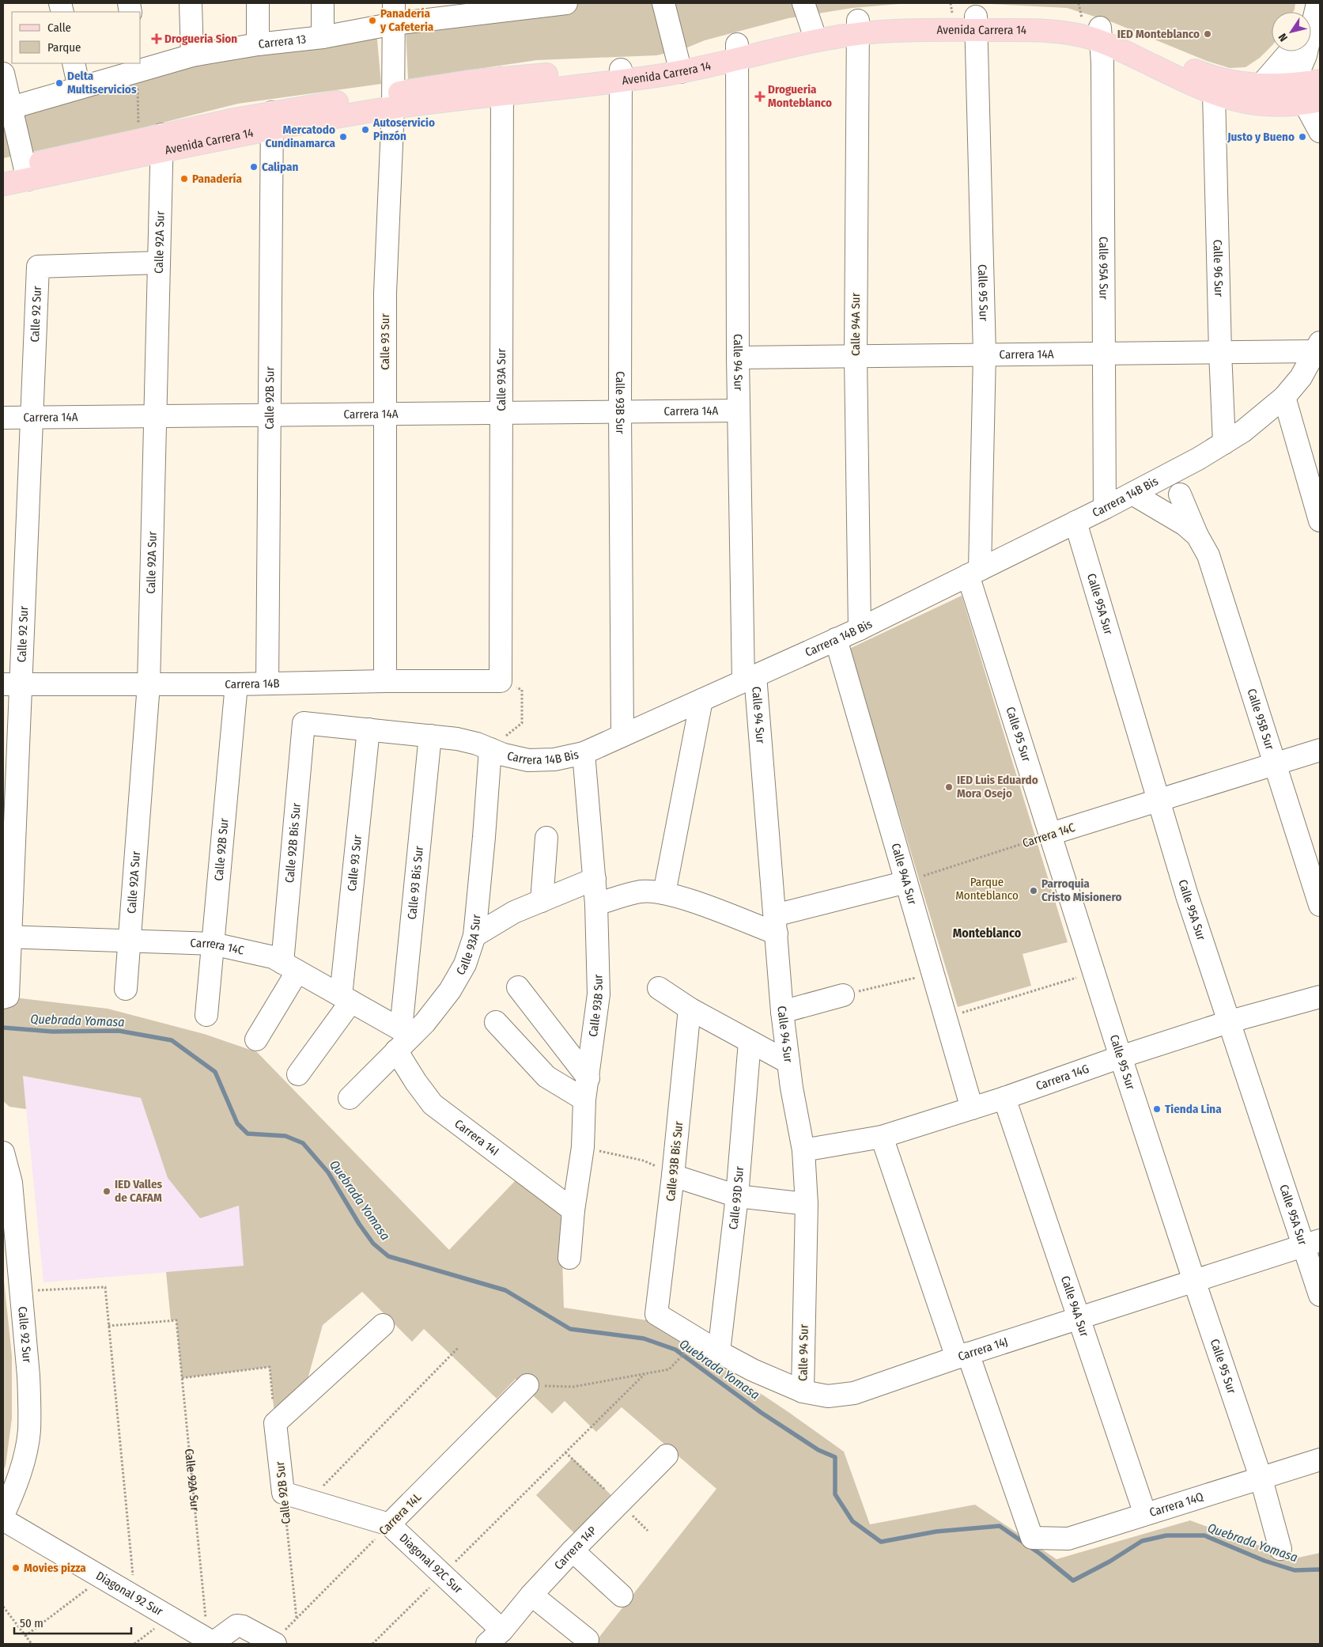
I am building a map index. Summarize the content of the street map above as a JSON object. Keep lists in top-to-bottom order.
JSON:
{
  "streets": {
    "main road": ["Avenida Carrera 14"],
    "street": [
      "Carrera 13",
      "Calle 92A Sur",
      "Calle 95A Sur",
      "Calle 96 Sur",
      "Calle 95 Sur",
      "Calle 92 Sur",
      "Calle 94A Sur",
      "Calle 93 Sur",
      "Carrera 14A",
      "Calle 94 Sur",
      "Calle 93A Sur",
      "Calle 92B Sur",
      "Calle 93B Sur",
      "Carrera 14B Bis",
      "Carrera 14B",
      "Calle 95B Sur",
      "Carrera 14C",
      "Calle 92B Bis Sur",
      "Calle 93 Bis Sur",
      "Carrera 14G",
      "Carrera 14I",
      "Calle 93B Bis Sur",
      "Calle 93D Sur",
      "Carrera 14J",
      "Carrera 14Q",
      "Carrera 14L",
      "Carrera 14P",
      "Diagonal 92C Sur",
      "Diagonal 92 Sur"
    ]
  },
  "crossings": [
    ["Avenida Carrera 14", "Calle 92A Sur"],
    ["Avenida Carrera 14", "Calle 95A Sur"],
    ["Avenida Carrera 14", "Calle 96 Sur"],
    ["Avenida Carrera 14", "Calle 95 Sur"],
    ["Avenida Carrera 14", "Calle 94A Sur"],
    ["Avenida Carrera 14", "Calle 93 Sur"],
    ["Avenida Carrera 14", "Calle 94 Sur"],
    ["Avenida Carrera 14", "Calle 93A Sur"],
    ["Avenida Carrera 14", "Calle 92B Sur"],
    ["Avenida Carrera 14", "Calle 93B Sur"],
    ["Carrera 13", "Calle 93 Sur"],
    ["Calle 92A Sur", "Calle 92 Sur"],
    ["Calle 92A Sur", "Carrera 14A"],
    ["Calle 92A Sur", "Carrera 14B"],
    ["Calle 92A Sur", "Carrera 14C"],
    ["Calle 92A Sur", "Diagonal 92 Sur"],
    ["Calle 95A Sur", "Carrera 14A"],
    ["Calle 95A Sur", "Carrera 14B Bis"],
    ["Calle 95A Sur", "Carrera 14C"],
    ["Calle 95A Sur", "Carrera 14G"],
    ["Calle 95A Sur", "Carrera 14J"],
    ["Calle 96 Sur", "Carrera 14A"],
    ["Calle 96 Sur", "Carrera 14B Bis"],
    ["Calle 95 Sur", "Carrera 14A"],
    ["Calle 95 Sur", "Carrera 14B Bis"],
    ["Calle 95 Sur", "Carrera 14C"],
    ["Calle 95 Sur", "Carrera 14G"],
    ["Calle 95 Sur", "Carrera 14J"],
    ["Calle 95 Sur", "Carrera 14Q"],
    ["Calle 92 Sur", "Carrera 14A"],
    ["Calle 92 Sur", "Carrera 14B"],
    ["Calle 92 Sur", "Carrera 14C"],
    ["Calle 94A Sur", "Carrera 14A"],
    ["Calle 94A Sur", "Carrera 14B Bis"],
    ["Calle 94A Sur", "Carrera 14C"],
    ["Calle 94A Sur", "Carrera 14G"],
    ["Calle 94A Sur", "Carrera 14J"],
    ["Calle 94A Sur", "Carrera 14Q"],
    ["Calle 93 Sur", "Carrera 14A"],
    ["Calle 93 Sur", "Carrera 14B Bis"],
    ["Calle 93 Sur", "Carrera 14B"],
    ["Calle 93 Sur", "Carrera 14C"],
    ["Carrera 14A", "Calle 94 Sur"],
    ["Carrera 14A", "Calle 93A Sur"],
    ["Carrera 14A", "Calle 92B Sur"],
    ["Carrera 14A", "Calle 93B Sur"],
    ["Carrera 14A", "Carrera 14B Bis"],
    ["Calle 94 Sur", "Carrera 14B Bis"],
    ["Calle 94 Sur", "Carrera 14G"],
    ["Calle 94 Sur", "Carrera 14J"],
    ["Calle 93A Sur", "Carrera 14B Bis"],
    ["Calle 93A Sur", "Carrera 14B"],
    ["Calle 93A Sur", "Carrera 14C"],
    ["Calle 93A Sur", "Calle 93 Bis Sur"],
    ["Calle 93A Sur", "Carrera 14I"],
    ["Calle 92B Sur", "Carrera 14B"],
    ["Calle 92B Sur", "Carrera 14C"],
    ["Calle 92B Sur", "Carrera 14L"],
    ["Calle 92B Sur", "Diagonal 92C Sur"],
    ["Calle 93B Sur", "Carrera 14B Bis"],
    ["Calle 93B Sur", "Carrera 14I"],
    ["Carrera 14B Bis", "Calle 95B Sur"],
    ["Carrera 14B Bis", "Calle 92B Bis Sur"],
    ["Carrera 14B Bis", "Calle 93 Bis Sur"],
    ["Calle 95B Sur", "Carrera 14C"],
    ["Carrera 14C", "Calle 92B Bis Sur"],
    ["Carrera 14C", "Calle 93 Bis Sur"],
    ["Carrera 14C", "Carrera 14I"],
    ["Calle 93 Bis Sur", "Carrera 14I"],
    ["Calle 93B Bis Sur", "Carrera 14J"],
    ["Calle 93D Sur", "Carrera 14J"],
    ["Carrera 14J", "Carrera 14Q"],
    ["Carrera 14L", "Diagonal 92C Sur"],
    ["Carrera 14P", "Diagonal 92C Sur"]
  ],
  "districts": ["Monteblanco"],
  "water": ["Quebrada Yomasa"],
  "parks": ["Parque Monteblanco"],
  "places": {
    "other": [
      "Panadería y Cafeteria",
      "IED Monteblanco",
      "Delta Multiservicios",
      "Autoservicio Pinzón",
      "Mercatodo Cundinamarca",
      "Justo y Bueno",
      "Calipan",
      "Panadería",
      "IED Luis Eduardo Mora Osejo",
      "Parroquia Cristo Misionero",
      "Tienda Lina",
      "IED Valles de CAFAM",
      "Movies pizza"
    ],
    "health": ["Drogueria Sion", "Drogueria Monteblanco"]
  },
  "legend": ["Calle", "Parque"],
  "scale_bar": "50 m",
  "north": "bottom left"
}
